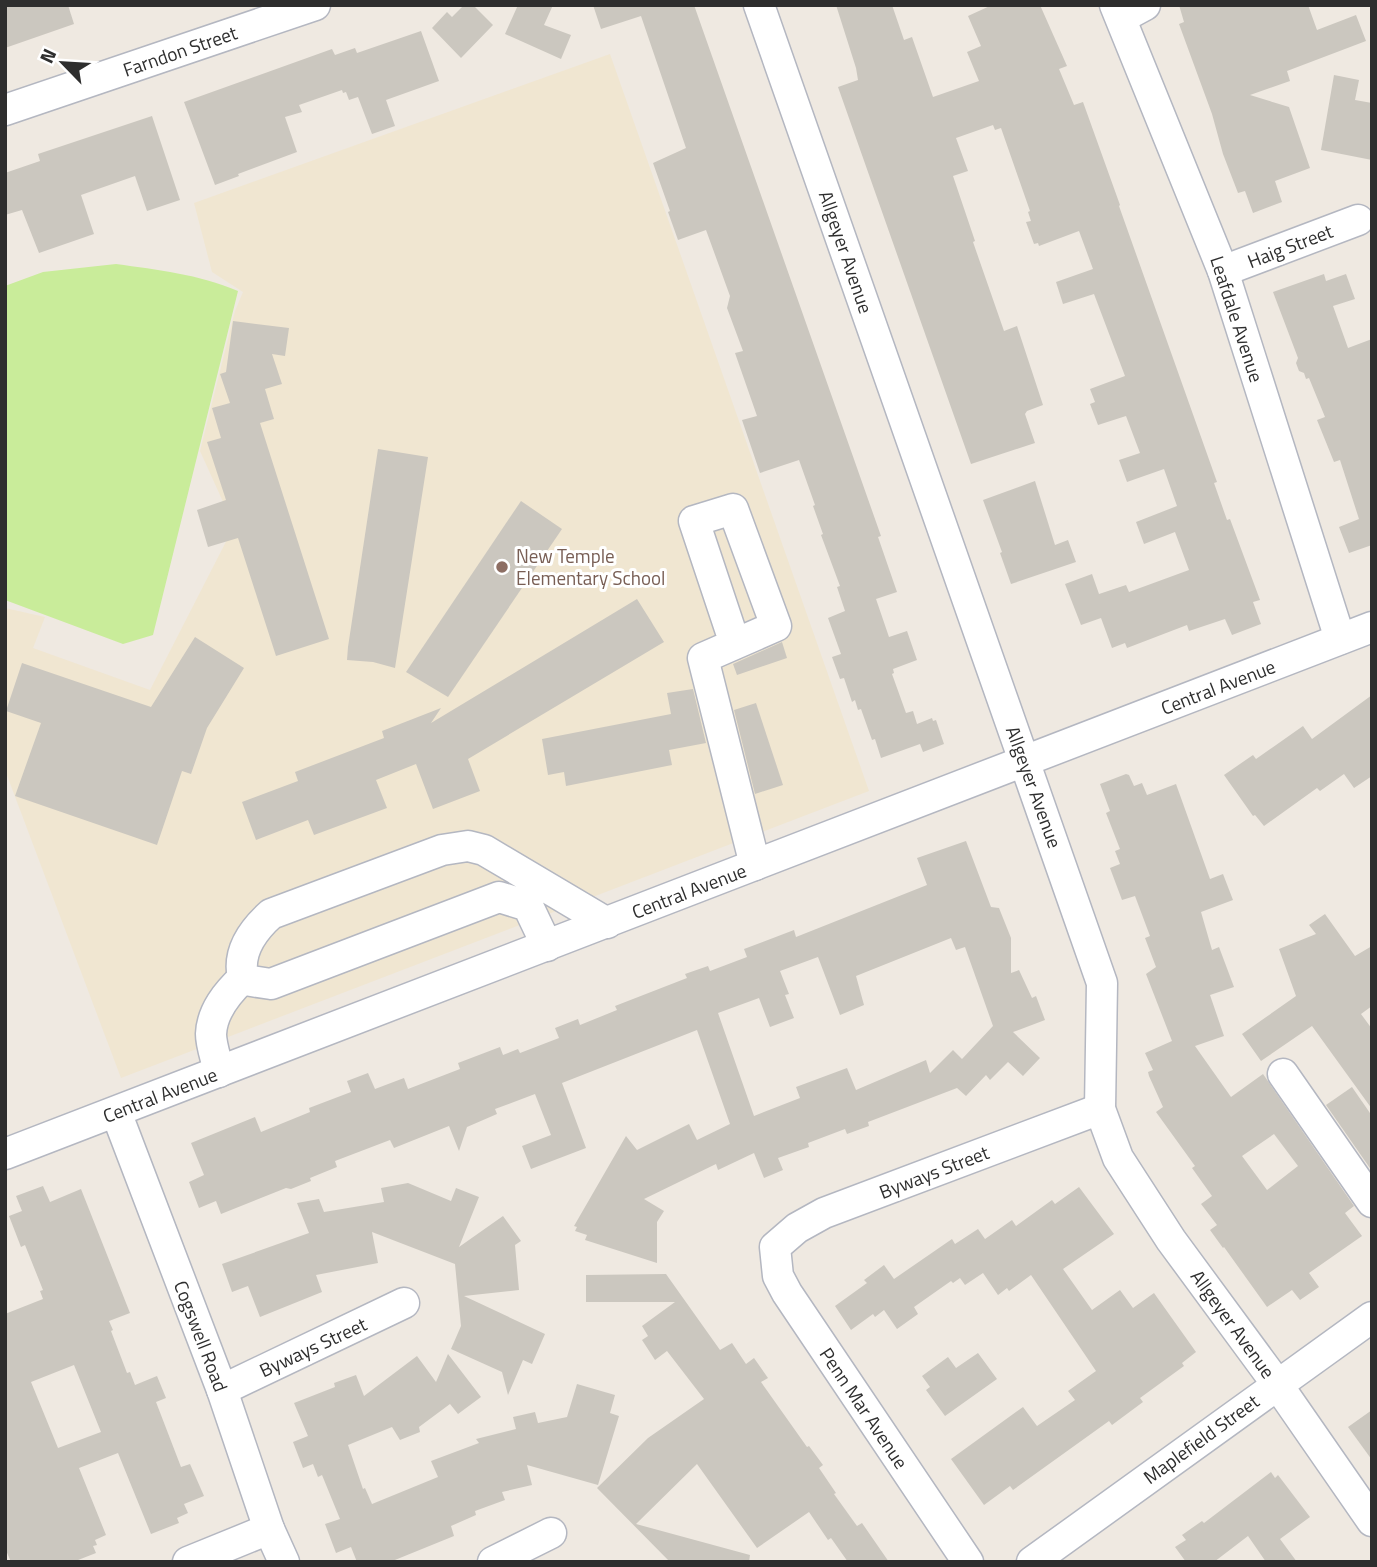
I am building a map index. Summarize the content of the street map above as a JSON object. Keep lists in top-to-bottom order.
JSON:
{
  "streets": {
    "street": [
      "Farndon Street",
      "Haig Street",
      "Allgeyer Avenue",
      "Leafdale Avenue",
      "Central Avenue",
      "Byways Street",
      "Cogswell Road",
      "Penn Mar Avenue",
      "Maplefield Street"
    ]
  },
  "crossings": [
    ["Haig Street", "Leafdale Avenue"],
    ["Allgeyer Avenue", "Central Avenue"],
    ["Allgeyer Avenue", "Byways Street"],
    ["Allgeyer Avenue", "Maplefield Street"],
    ["Leafdale Avenue", "Central Avenue"],
    ["Central Avenue", "Cogswell Road"],
    ["Byways Street", "Cogswell Road"],
    ["Byways Street", "Penn Mar Avenue"]
  ],
  "places": ["New Temple Elementary School"],
  "north": "top left"
}
